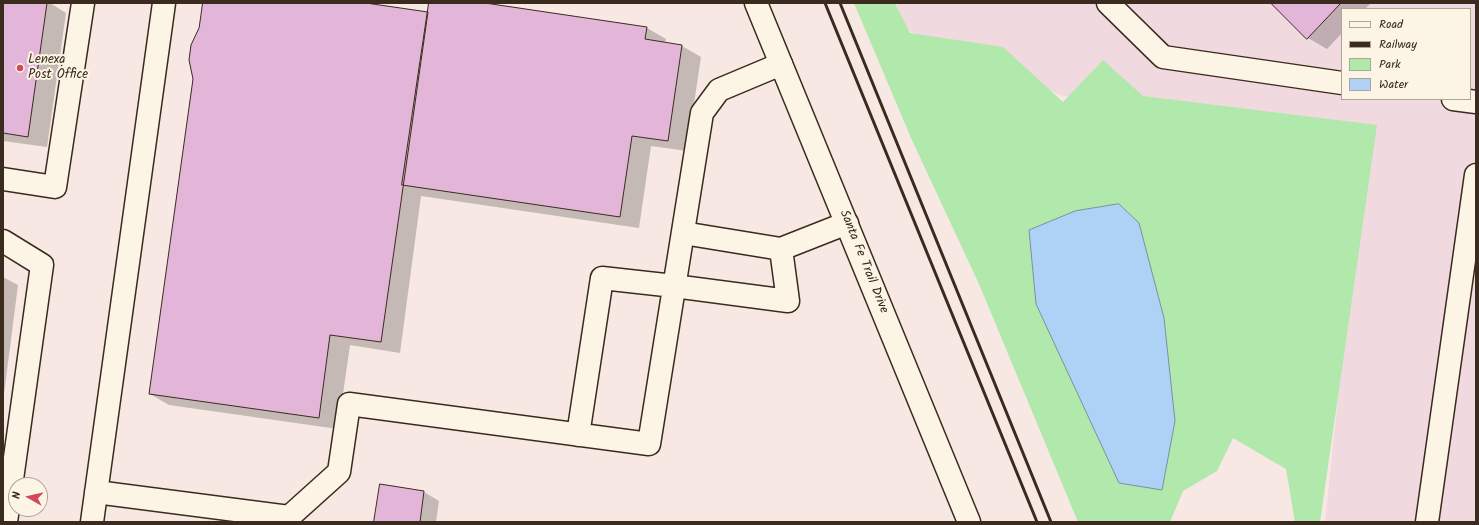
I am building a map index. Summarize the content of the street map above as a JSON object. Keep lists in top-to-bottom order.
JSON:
{
  "streets": {
    "main road": ["Santa Fe Trail Drive"]
  },
  "places": ["Lenexa Post Office"],
  "legend": [
    "Road",
    "Railway",
    "Park",
    "Water"
  ],
  "north": "left"
}
